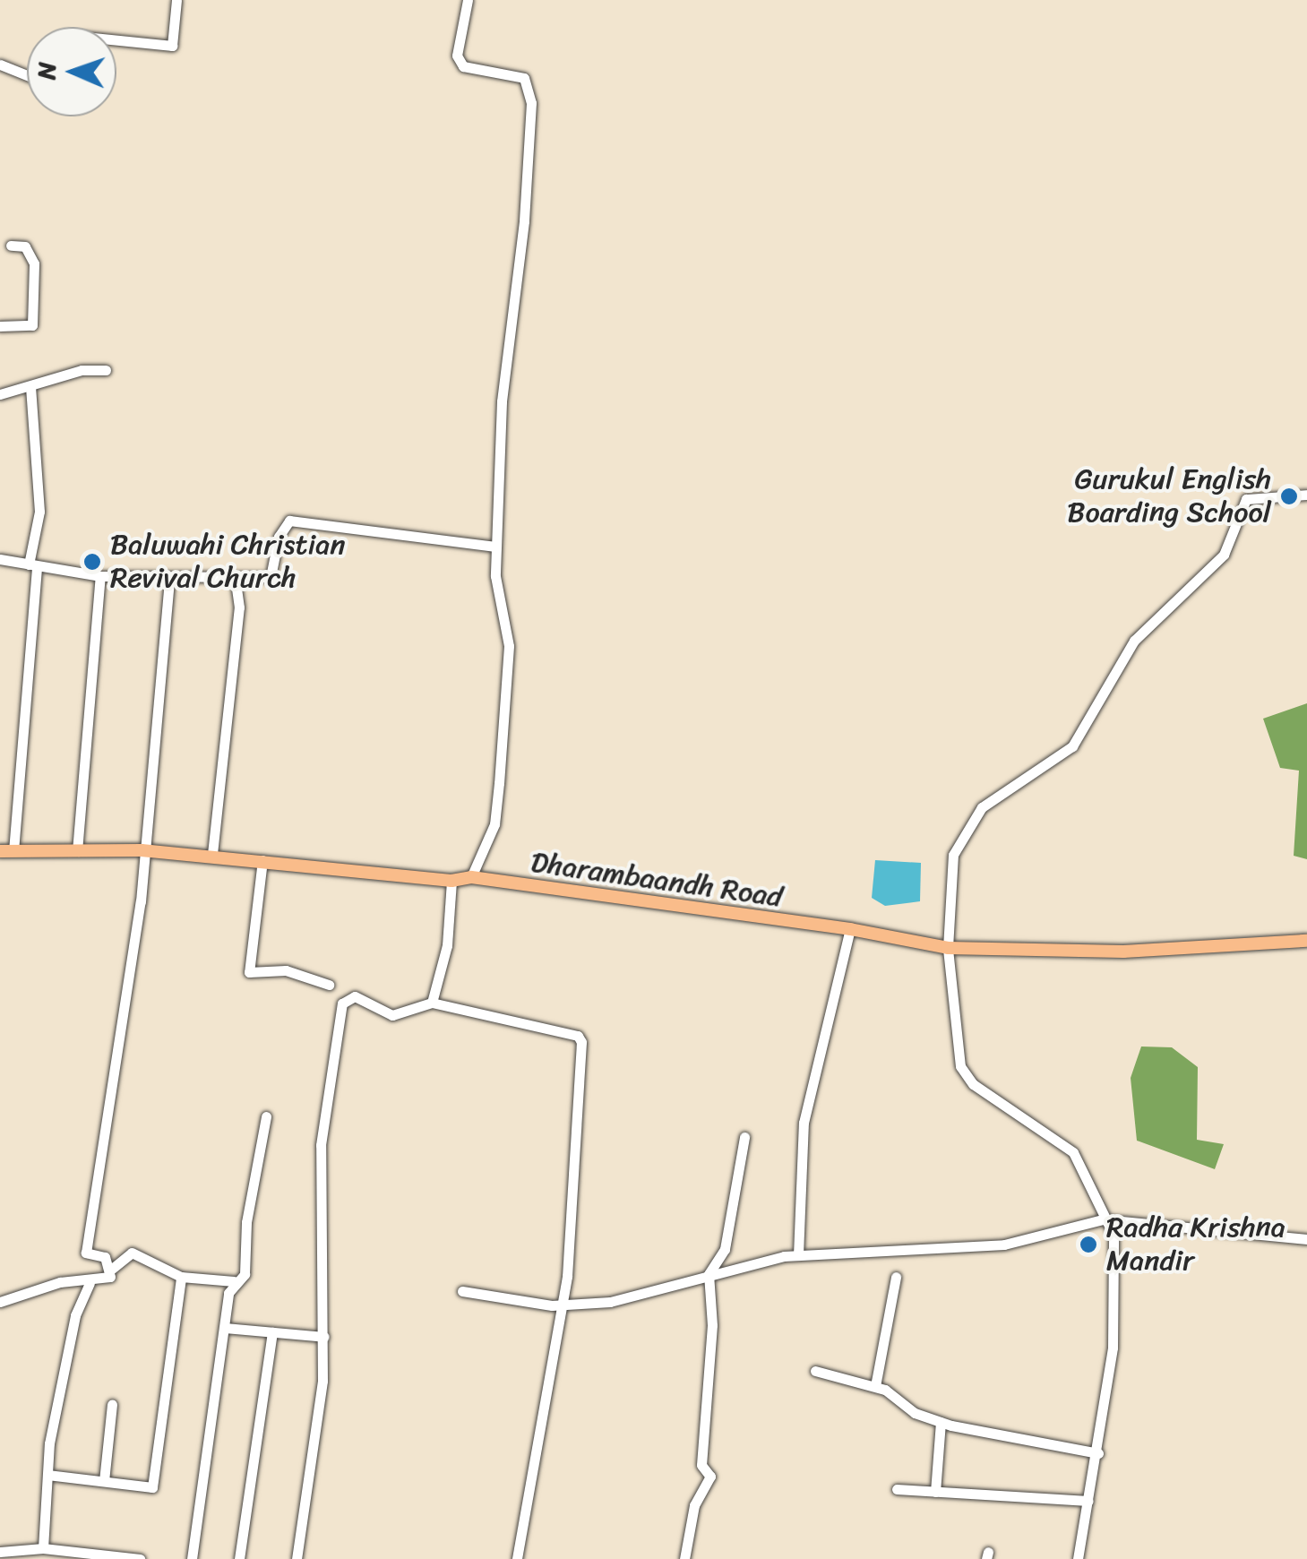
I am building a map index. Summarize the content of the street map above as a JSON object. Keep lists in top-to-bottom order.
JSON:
{
  "streets": {
    "main road": ["Dharambaandh Road"]
  },
  "places": ["Gurukul English Boarding School", "Baluwahi Christian Revival Church", "Radha Krishna Mandir"],
  "north": "left"
}
